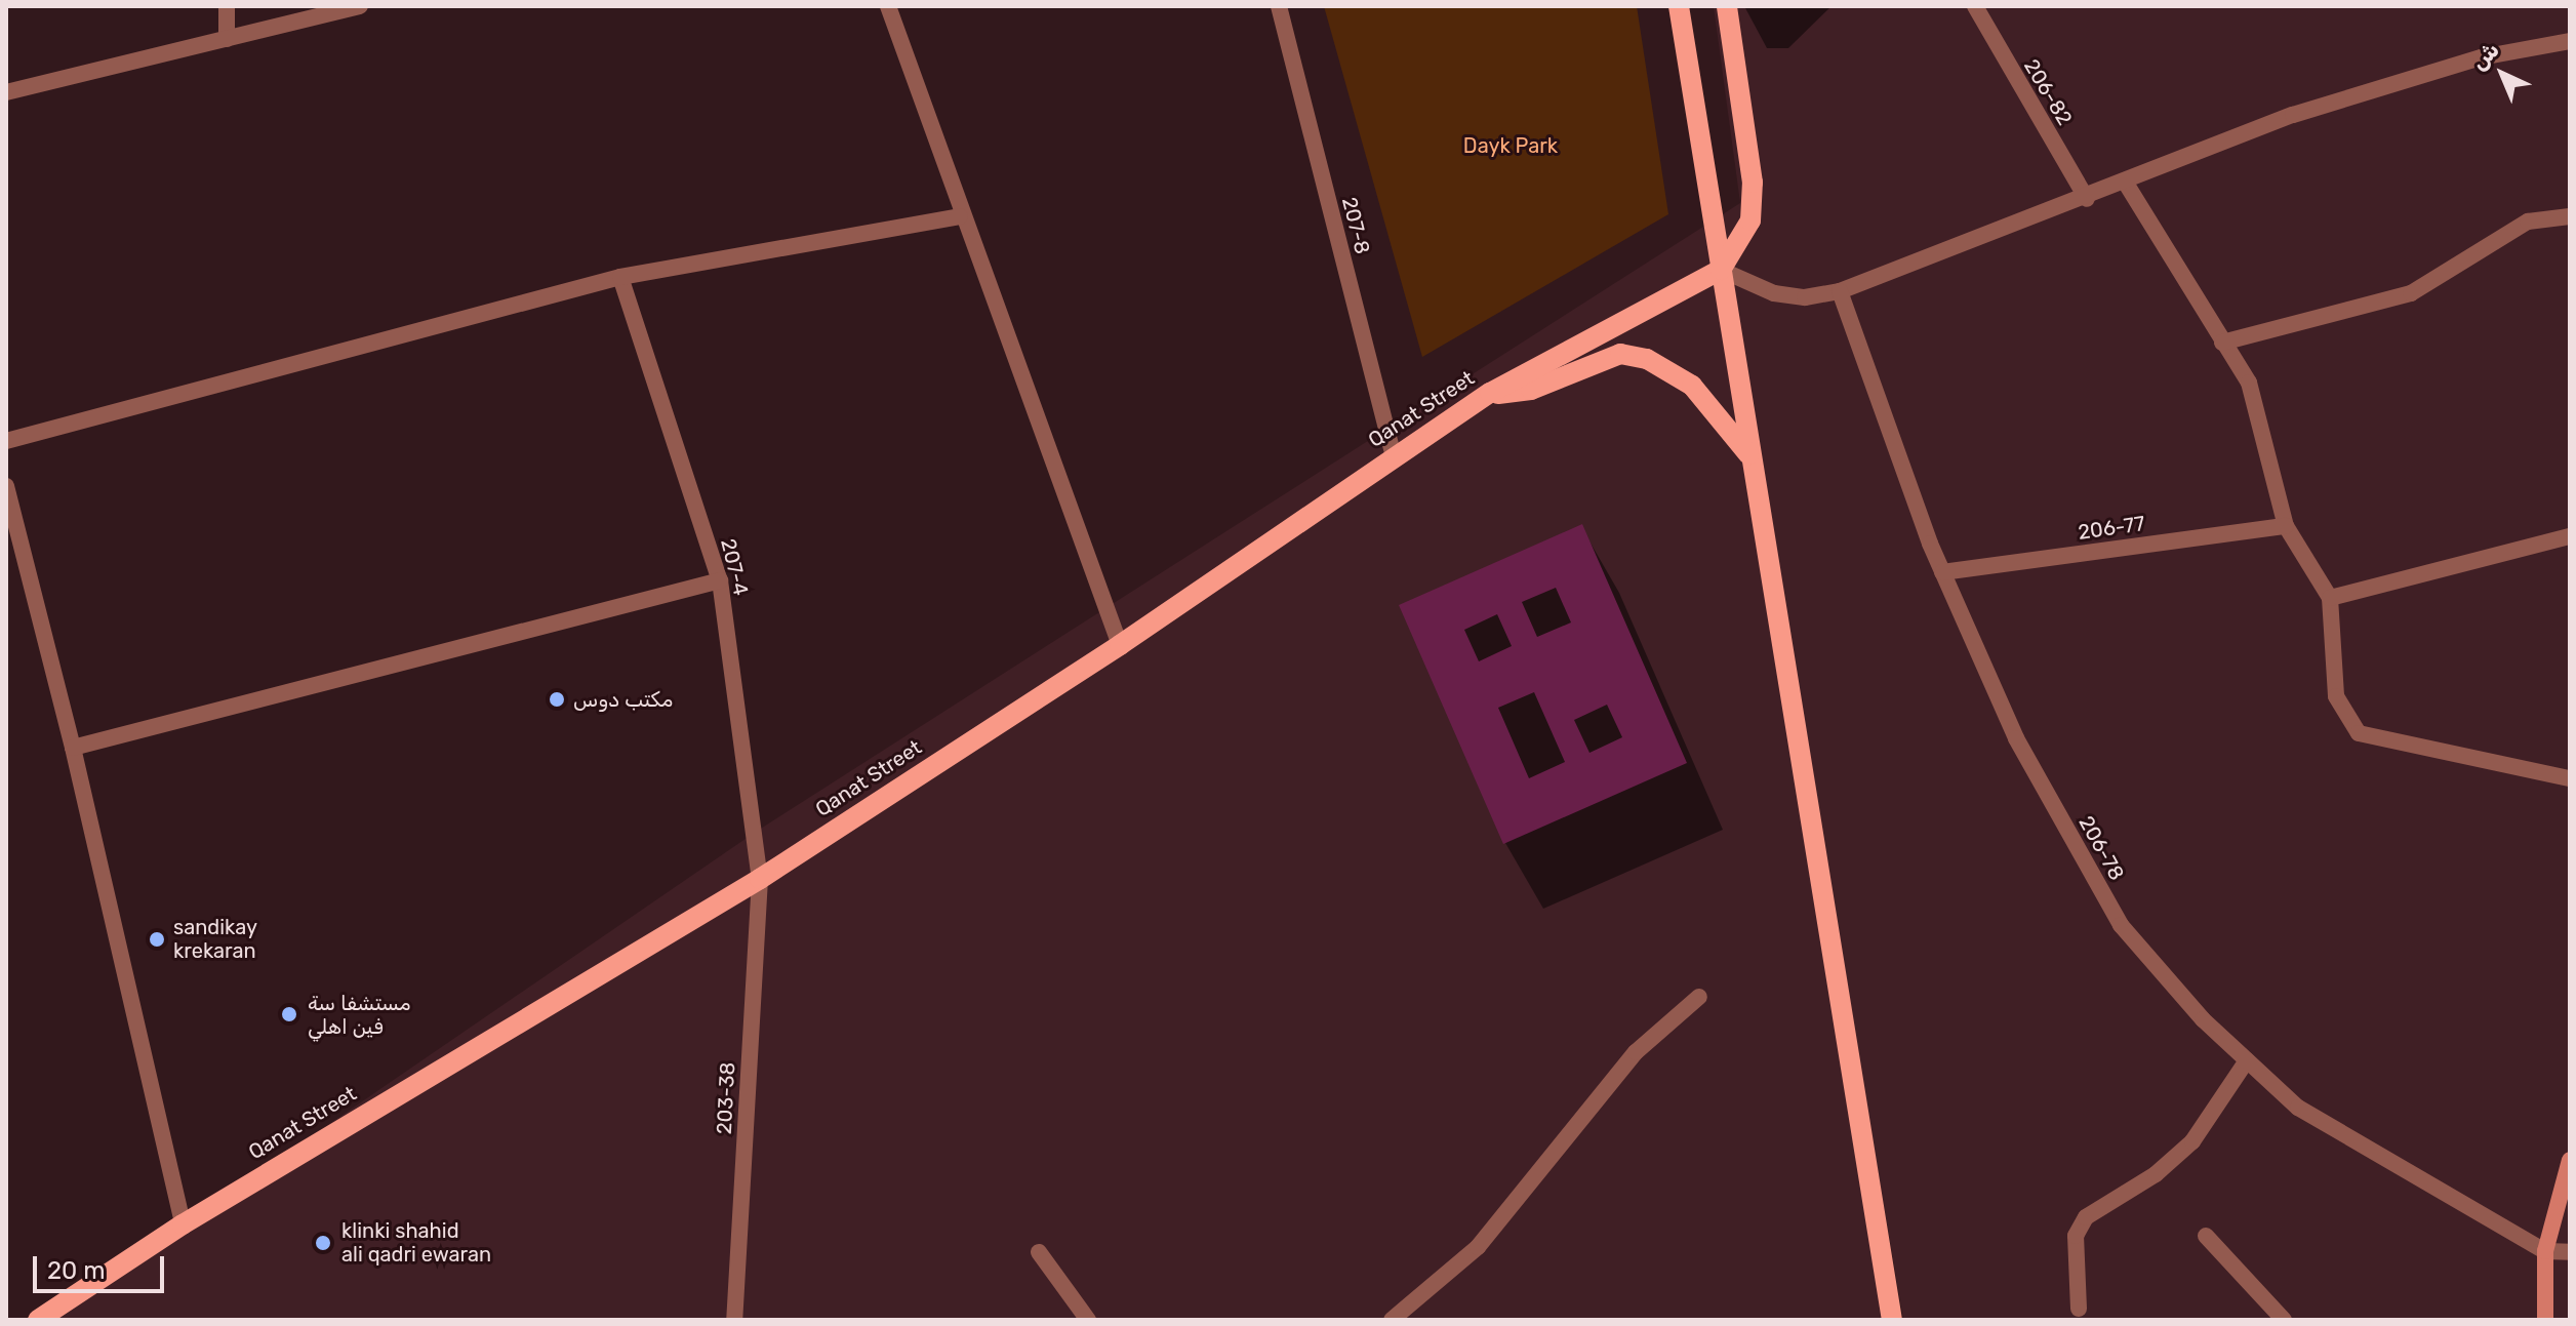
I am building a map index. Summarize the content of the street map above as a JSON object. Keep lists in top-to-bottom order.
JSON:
{
  "streets": {
    "main road": ["Qanat Street"],
    "street": [
      "206-82",
      "207-8",
      "206-77",
      "207-4",
      "206-78",
      "203-38"
    ]
  },
  "crossings": [
    ["207-8", "Qanat Street"],
    ["Qanat Street", "207-4"],
    ["Qanat Street", "203-38"],
    ["206-77", "206-78"],
    ["207-4", "203-38"]
  ],
  "parks": ["Dayk Park"],
  "places": [
    "مكتب دوس",
    "sandikay krekaran",
    "مستشفا سة فين اهلي",
    "klinki shahid ali qadri ewaran"
  ],
  "scale_bar": "20 m",
  "north": "top left"
}
